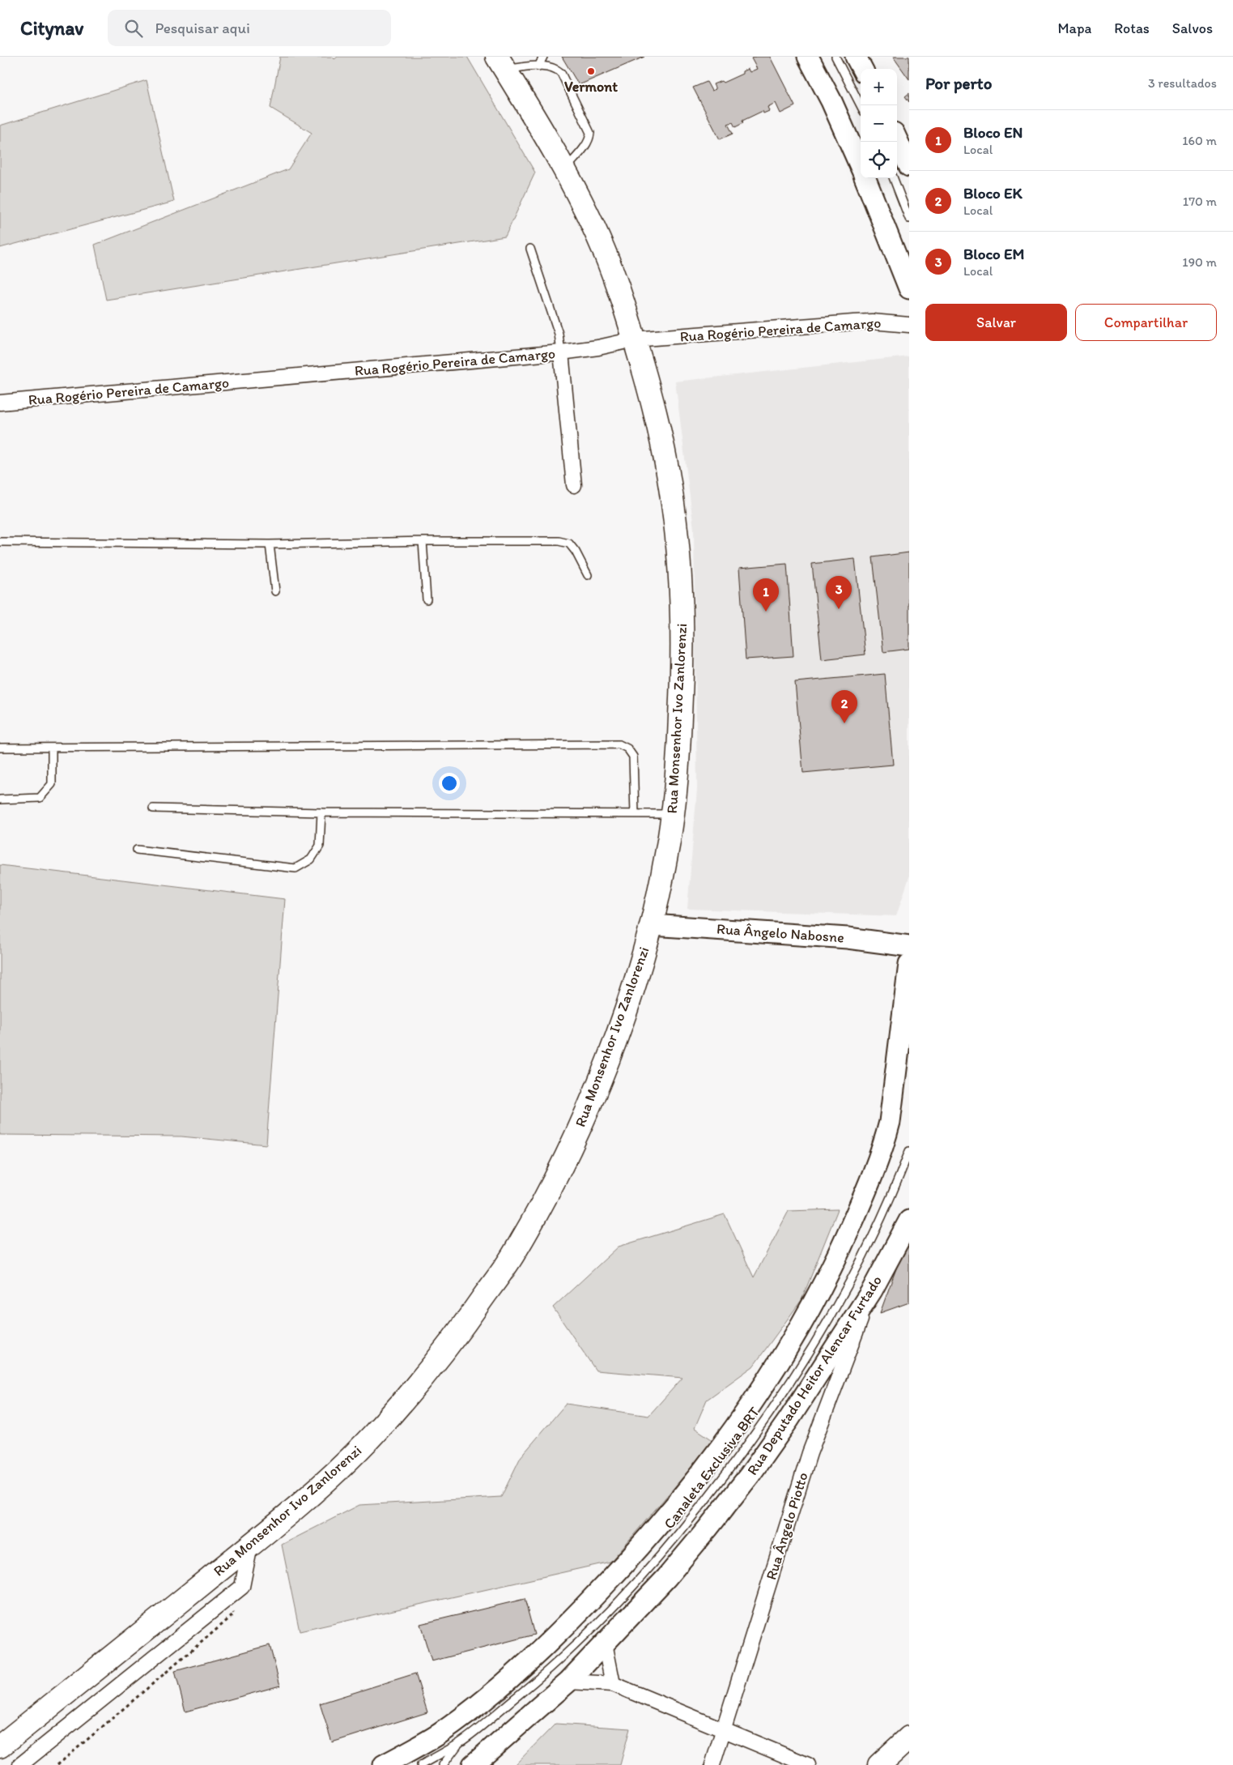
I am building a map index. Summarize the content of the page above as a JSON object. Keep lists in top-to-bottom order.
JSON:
{
  "streets": {
    "main road": ["Rua Monsenhor Ivo Zanlorenzi"],
    "street": [
      "Rua Rogério Pereira de Camargo",
      "Rua Ângelo Nabosne",
      "Rua Deputado Heitor Alencar Furtado",
      "Rua Ângelo Piotto"
    ],
    "lane": ["Canaleta Exclusiva BRT"]
  },
  "crossings": [
    ["Rua Rogério Pereira de Camargo", "Rua Monsenhor Ivo Zanlorenzi"],
    ["Rua Monsenhor Ivo Zanlorenzi", "Rua Ângelo Nabosne"],
    ["Rua Deputado Heitor Alencar Furtado", "Rua Ângelo Piotto"]
  ],
  "places": ["Vermont"],
  "page": {
    "header": "Citynav",
    "search": "Pesquisar aqui",
    "nav": ["Mapa", "Rotas", "Salvos"],
    "heading": ["Por perto", "3 resultados"],
    "map_buttons": ["+", "−"],
    "list": [
      {
        "mark": "1",
        "name": "Bloco EN",
        "note": "Local",
        "value": "160 m"
      },
      {
        "mark": "2",
        "name": "Bloco EK",
        "note": "Local",
        "value": "170 m"
      },
      {
        "mark": "3",
        "name": "Bloco EM",
        "note": "Local",
        "value": "190 m"
      }
    ],
    "buttons": ["Salvar", "Compartilhar"],
    "pins": ["3", "1", "2"]
  }
}
